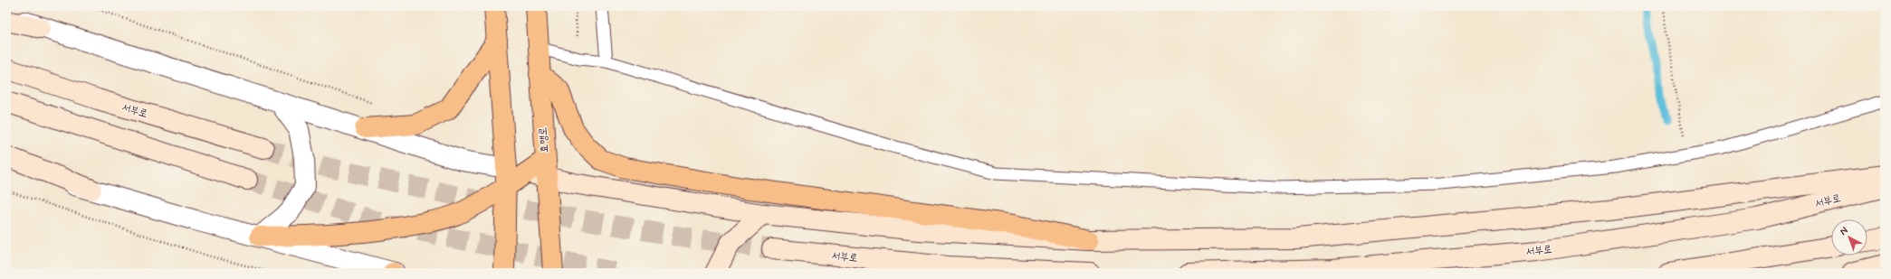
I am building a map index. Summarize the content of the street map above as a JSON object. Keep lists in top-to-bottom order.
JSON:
{
  "streets": {
    "main road": ["서부로", "효행로"]
  },
  "north": "top left"
}
